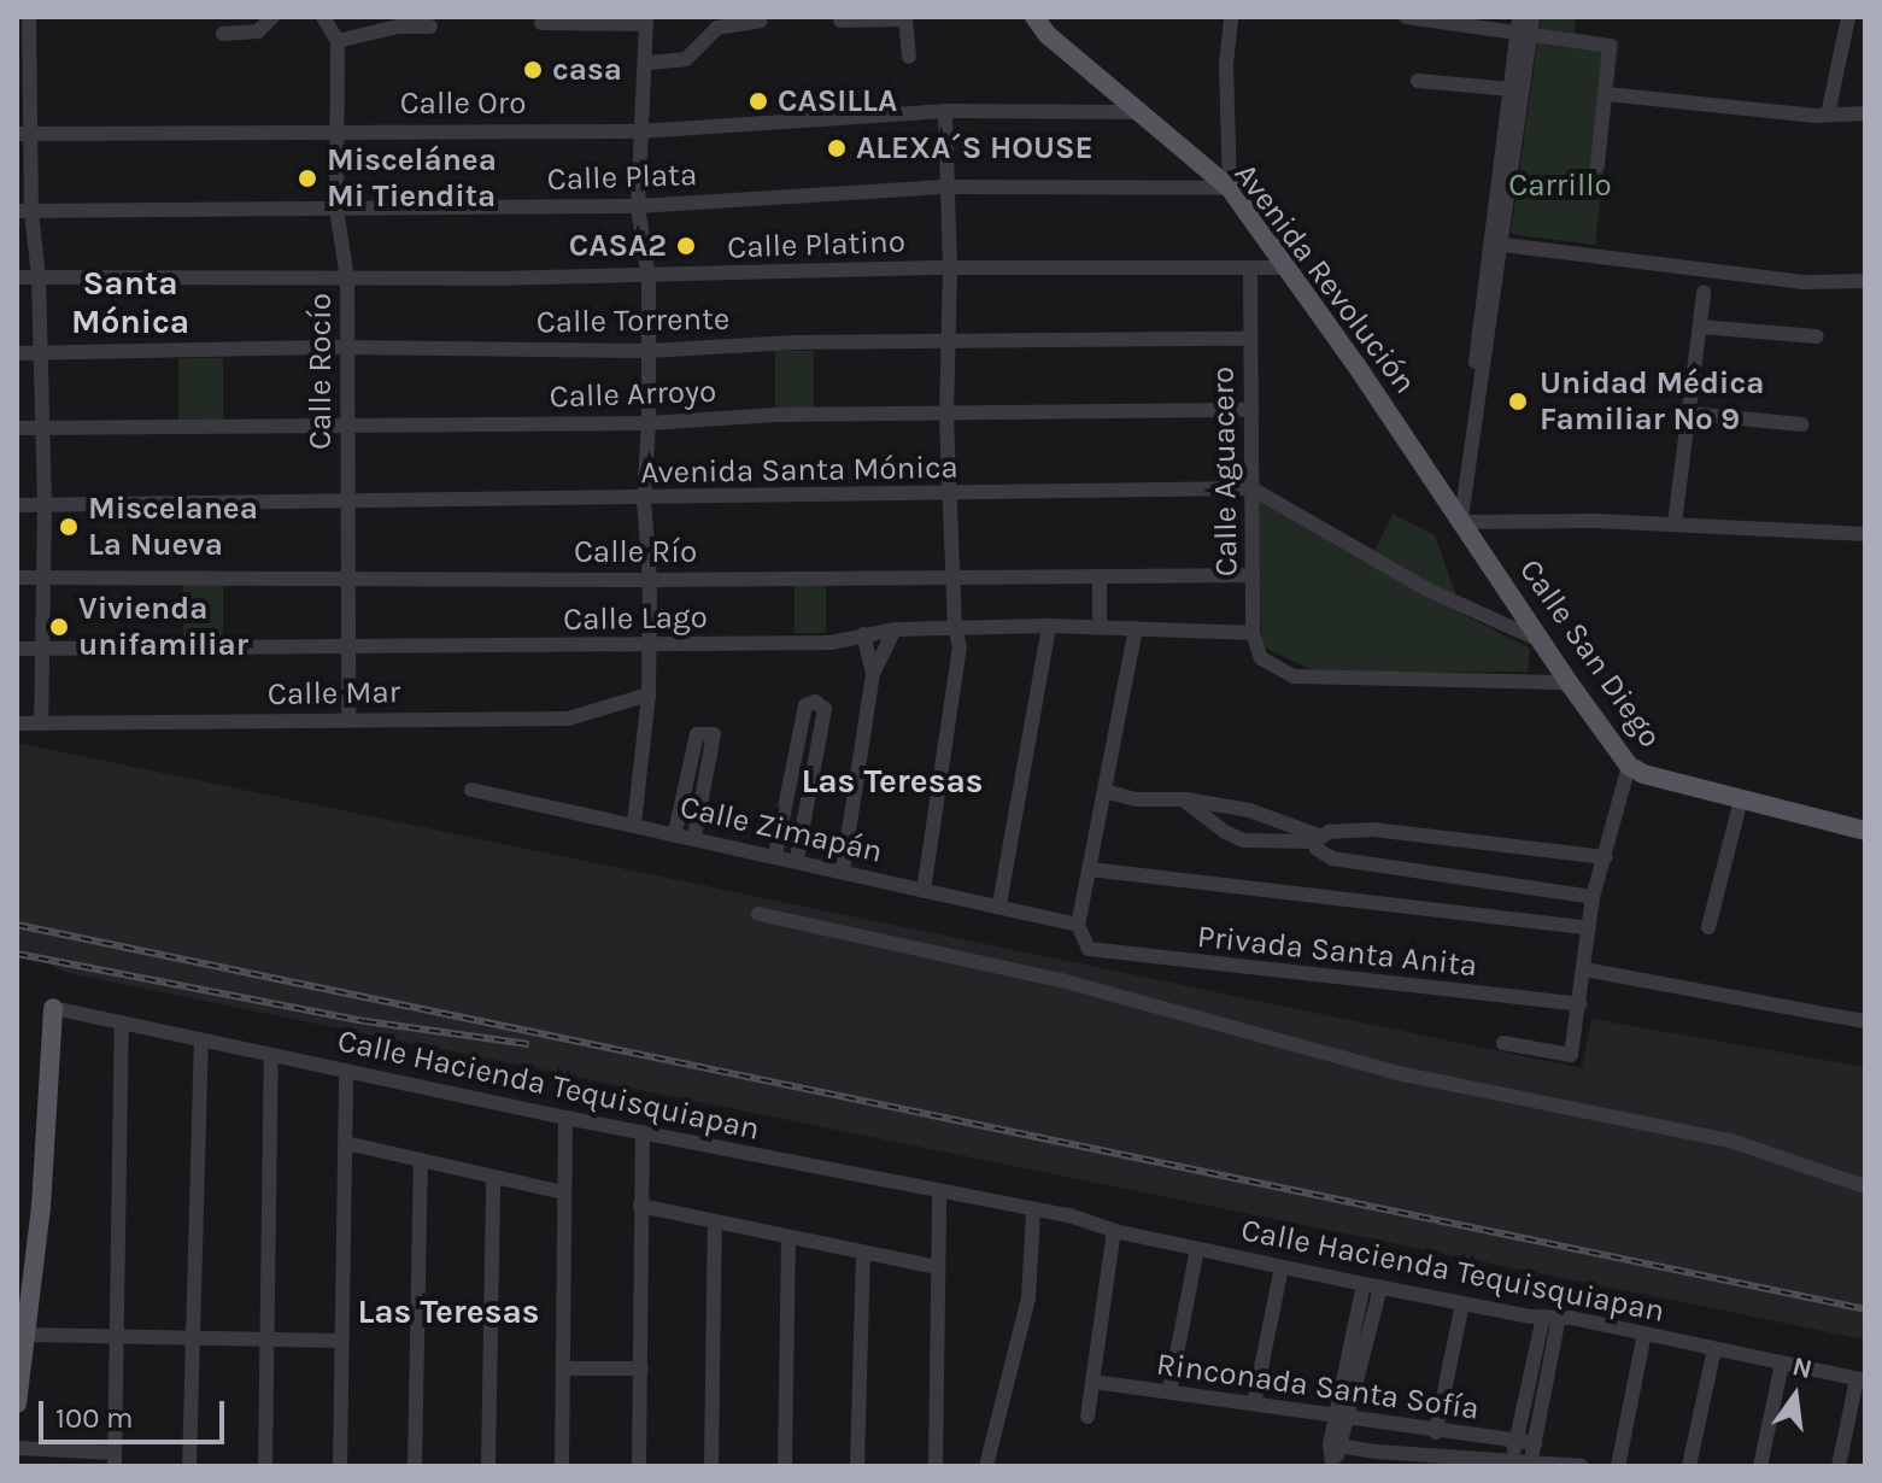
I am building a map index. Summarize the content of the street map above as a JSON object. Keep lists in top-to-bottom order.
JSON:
{
  "streets": {
    "main road": ["Avenida Revolución", "Calle San Diego"],
    "street": [
      "Calle Oro",
      "Calle Plata",
      "Calle Platino",
      "Calle Torrente",
      "Calle Rocío",
      "Calle Arroyo",
      "Avenida Santa Mónica",
      "Calle Aguacero",
      "Calle Río",
      "Calle Lago",
      "Calle Mar",
      "Calle Zimapán",
      "Privada Santa Anita",
      "Calle Hacienda Tequisquiapan",
      "Rinconada Santa Sofía"
    ]
  },
  "crossings": [
    ["Calle Oro", "Avenida Revolución"],
    ["Calle Oro", "Calle Rocío"],
    ["Calle Plata", "Avenida Revolución"],
    ["Calle Plata", "Calle Rocío"],
    ["Calle Platino", "Avenida Revolución"],
    ["Calle Platino", "Calle Rocío"],
    ["Calle Platino", "Calle Aguacero"],
    ["Avenida Revolución", "Calle San Diego"],
    ["Calle Torrente", "Calle Rocío"],
    ["Calle Torrente", "Calle Aguacero"],
    ["Calle Rocío", "Calle Arroyo"],
    ["Calle Rocío", "Avenida Santa Mónica"],
    ["Calle Rocío", "Calle Río"],
    ["Calle Rocío", "Calle Lago"],
    ["Calle Rocío", "Calle Mar"],
    ["Calle Arroyo", "Calle Aguacero"],
    ["Avenida Santa Mónica", "Calle Aguacero"],
    ["Calle Aguacero", "Calle Río"],
    ["Calle Aguacero", "Calle Lago"],
    ["Calle Aguacero", "Calle San Diego"],
    ["Calle Zimapán", "Privada Santa Anita"]
  ],
  "districts": ["Santa Mónica", "Las Teresas", "Las Teresas"],
  "parks": ["Carrillo"],
  "places": [
    "casa",
    "CASILLA",
    "ALEXA´S HOUSE",
    "Miscelánea Mi Tiendita",
    "CASA2",
    "Unidad Médica Familiar No 9",
    "Miscelanea La Nueva",
    "Vivienda unifamiliar"
  ],
  "scale_bar": "100 m",
  "north": "top"
}
